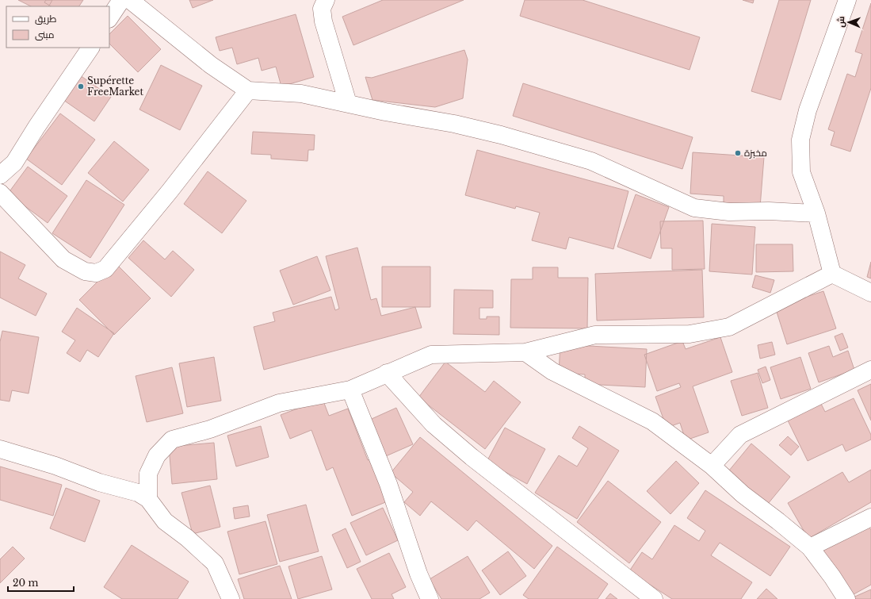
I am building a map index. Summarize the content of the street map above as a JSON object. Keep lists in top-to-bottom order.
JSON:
{
  "places": ["Supérette FreeMarket", "مخبزة"],
  "legend": ["طريق", "مبنى"],
  "scale_bar": "20 m",
  "north": "left"
}
